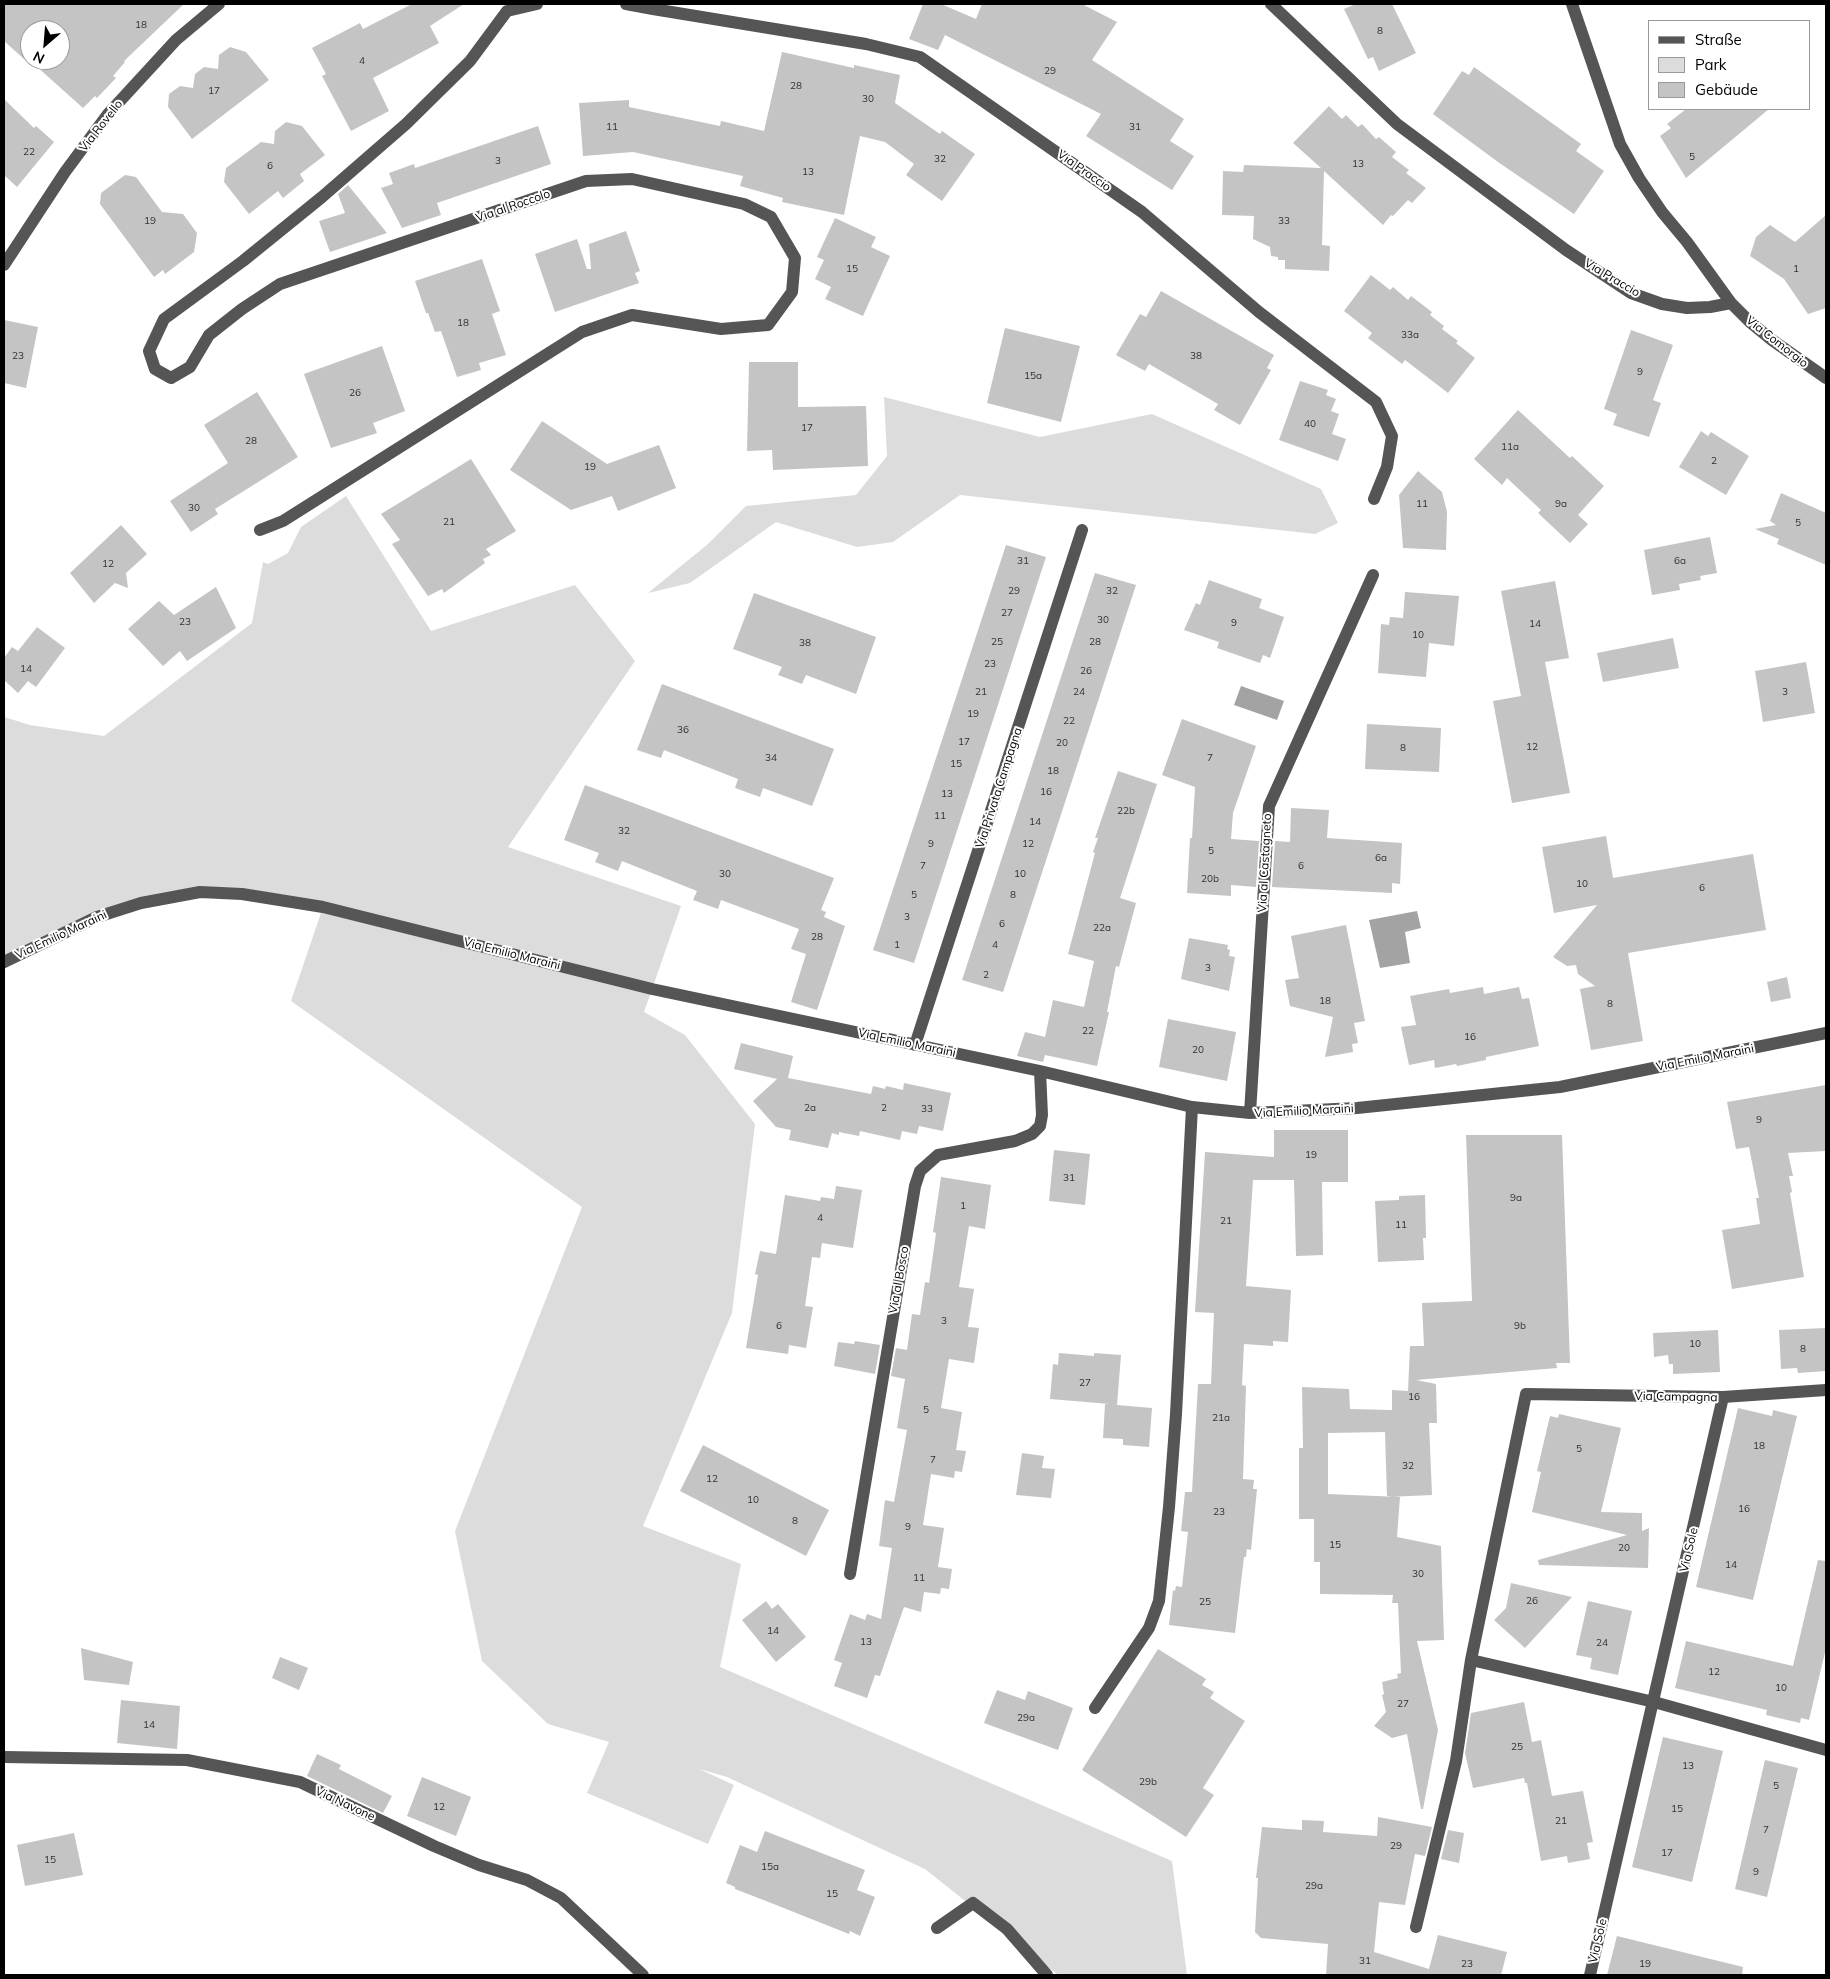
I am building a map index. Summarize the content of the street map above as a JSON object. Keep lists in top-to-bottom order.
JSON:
{
  "streets": {
    "street": [
      "Via Rovello",
      "Via Praccio",
      "Via al Roccolo",
      "Via Comorgio",
      "Via Privata Campagna",
      "Via al Castagneto",
      "Via Emilio Maraini",
      "Via al Bosco",
      "Via Campagna",
      "Via Sole",
      "Via Navone"
    ]
  },
  "crossings": [
    ["Via Praccio", "Via Comorgio"],
    ["Via Privata Campagna", "Via Emilio Maraini"],
    ["Via al Castagneto", "Via Emilio Maraini"],
    ["Via Emilio Maraini", "Via al Bosco"],
    ["Via Campagna", "Via Sole"]
  ],
  "house_numbers": [
    "18",
    "8",
    "4",
    "29",
    "28",
    "17",
    "30",
    "11",
    "31",
    "22",
    "5",
    "32",
    "3",
    "13",
    "6",
    "13",
    "19",
    "33",
    "15",
    "1",
    "18",
    "33a",
    "23",
    "38",
    "9",
    "15a",
    "26",
    "40",
    "17",
    "28",
    "11a",
    "2",
    "19",
    "11",
    "9a",
    "30",
    "21",
    "5",
    "31",
    "6a",
    "12",
    "29",
    "32",
    "27",
    "30",
    "23",
    "9",
    "14",
    "10",
    "25",
    "28",
    "38",
    "23",
    "14",
    "26",
    "21",
    "24",
    "3",
    "19",
    "22",
    "36",
    "17",
    "20",
    "12",
    "8",
    "34",
    "7",
    "15",
    "18",
    "16",
    "13",
    "22b",
    "11",
    "14",
    "32",
    "9",
    "12",
    "5",
    "6a",
    "7",
    "6",
    "30",
    "10",
    "20b",
    "10",
    "6",
    "5",
    "8",
    "3",
    "6",
    "22a",
    "28",
    "1",
    "4",
    "3",
    "2",
    "18",
    "8",
    "22",
    "16",
    "20",
    "2a",
    "2",
    "33",
    "9",
    "19",
    "31",
    "9a",
    "1",
    "4",
    "21",
    "11",
    "3",
    "6",
    "9b",
    "10",
    "8",
    "27",
    "16",
    "5",
    "21a",
    "18",
    "5",
    "7",
    "32",
    "12",
    "10",
    "16",
    "23",
    "8",
    "9",
    "15",
    "20",
    "14",
    "30",
    "11",
    "26",
    "25",
    "14",
    "13",
    "24",
    "12",
    "10",
    "27",
    "29a",
    "14",
    "25",
    "13",
    "29b",
    "5",
    "12",
    "15",
    "21",
    "7",
    "29",
    "17",
    "15",
    "15a",
    "9",
    "29a",
    "15",
    "31",
    "23",
    "19"
  ],
  "legend": ["Straße", "Park", "Gebäude"],
  "north": "bottom left"
}
